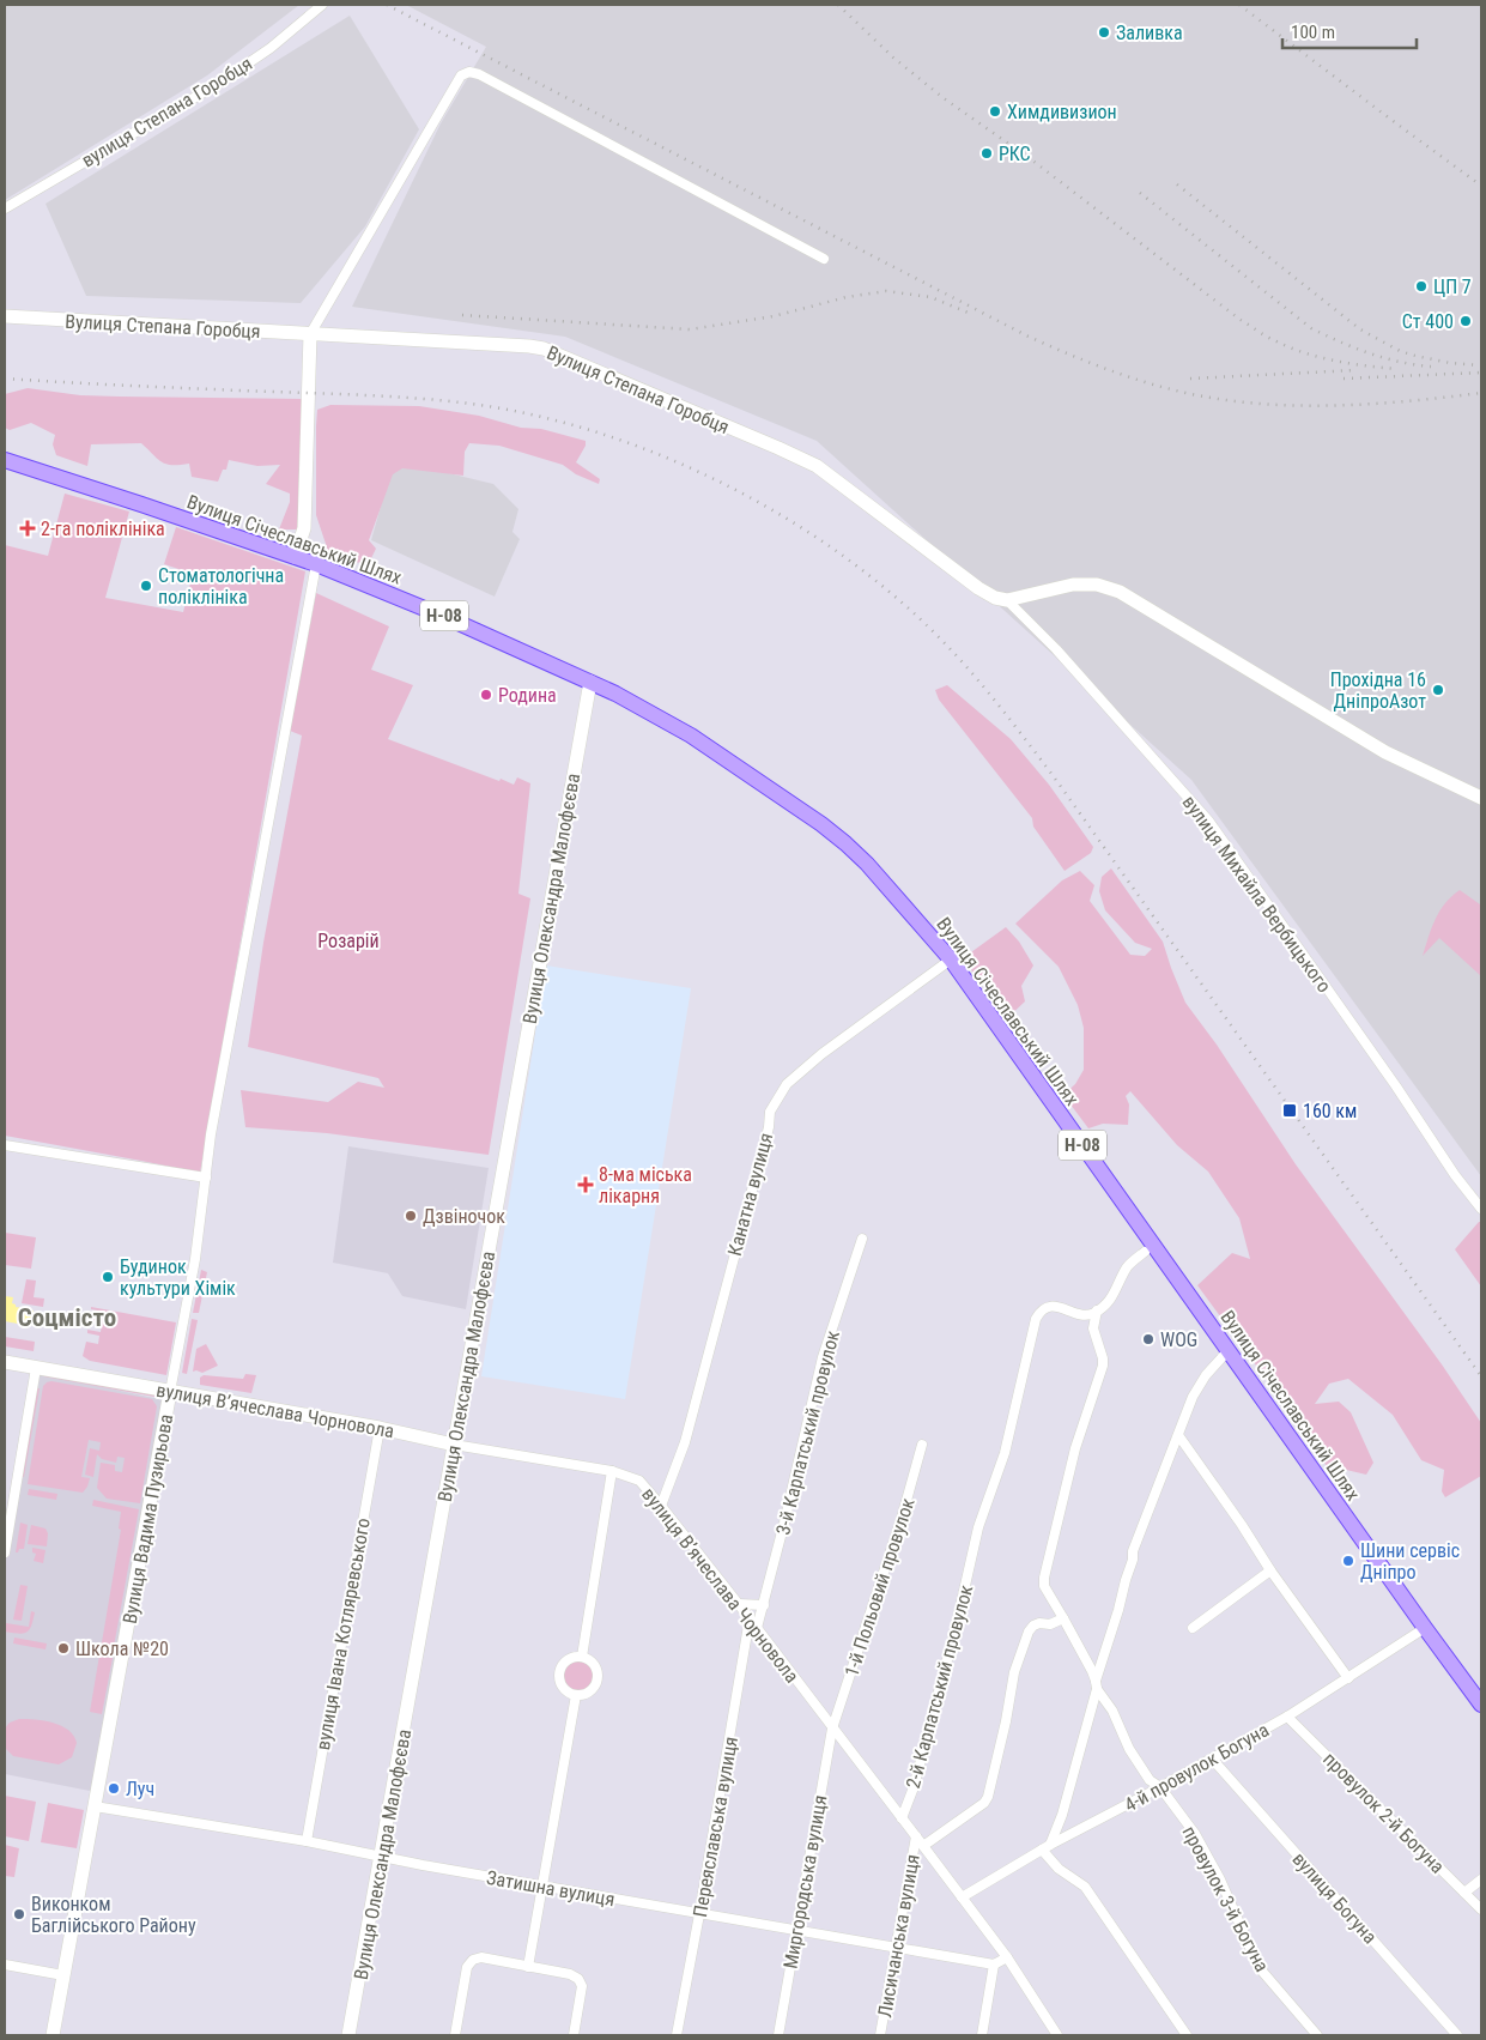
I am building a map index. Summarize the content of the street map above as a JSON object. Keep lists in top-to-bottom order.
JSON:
{
  "streets": {
    "main road": ["Вулиця Січеславський Шлях", "Н-08"],
    "street": [
      "вулиця Степана Горобця",
      "Вулиця Степана Горобця",
      "вулиця Михайла Вербицького",
      "Вулиця Олександра Малофєєва",
      "Канатна вулиця",
      "вулиця Вʼячеслава Чорновола",
      "3-й Карпатський провулок",
      "Вулиця Вадима Пузирьова",
      "1-й Польовий провулок",
      "вулиця Івана Котляревського",
      "2-й Карпатський провулок",
      "4-й провулок Богуна",
      "провулок 2-й Богуна",
      "Переяславська вулиця",
      "Миргородська вулиця",
      "Затишна вулиця",
      "вулиця Богуна",
      "провулок 3-й Богуна",
      "Лисичанська вулиця"
    ]
  },
  "crossings": [
    ["Вулиця Степана Горобця", "вулиця Михайла Вербицького"],
    ["Вулиця Січеславський Шлях", "Вулиця Олександра Малофєєва"],
    ["Вулиця Січеславський Шлях", "Канатна вулиця"],
    ["Вулиця Січеславський Шлях", "4-й провулок Богуна"],
    ["Вулиця Олександра Малофєєва", "вулиця Вʼячеслава Чорновола"],
    ["Вулиця Олександра Малофєєва", "Затишна вулиця"],
    ["Канатна вулиця", "вулиця Вʼячеслава Чорновола"],
    ["вулиця Вʼячеслава Чорновола", "3-й Карпатський провулок"],
    ["вулиця Вʼячеслава Чорновола", "Вулиця Вадима Пузирьова"],
    ["вулиця Вʼячеслава Чорновола", "1-й Польовий провулок"],
    ["вулиця Вʼячеслава Чорновола", "вулиця Івана Котляревського"],
    ["вулиця Вʼячеслава Чорновола", "2-й Карпатський провулок"],
    ["вулиця Вʼячеслава Чорновола", "4-й провулок Богуна"],
    ["вулиця Вʼячеслава Чорновола", "Переяславська вулиця"],
    ["вулиця Вʼячеслава Чорновола", "Миргородська вулиця"],
    ["вулиця Вʼячеслава Чорновола", "Лисичанська вулиця"],
    ["Вулиця Вадима Пузирьова", "Затишна вулиця"],
    ["1-й Польовий провулок", "Миргородська вулиця"],
    ["вулиця Івана Котляревського", "Затишна вулиця"],
    ["2-й Карпатський провулок", "провулок 3-й Богуна"],
    ["4-й провулок Богуна", "провулок 2-й Богуна"],
    ["4-й провулок Богуна", "вулиця Богуна"],
    ["4-й провулок Богуна", "провулок 3-й Богуна"],
    ["Переяславська вулиця", "Затишна вулиця"],
    ["Миргородська вулиця", "Затишна вулиця"],
    ["Затишна вулиця", "Лисичанська вулиця"]
  ],
  "districts": ["Соцмісто"],
  "parks": ["Розарій"],
  "places": {
    "other": [
      "Заливка",
      "Химдивизион",
      "РКС",
      "ЦП 7",
      "Ст 400",
      "Стоматологічна поліклініка",
      "Прохідна 16 ДніпроАзот",
      "Родина",
      "Дзвіночок",
      "Будинок культури Хімік",
      "WOG",
      "Шини сервіс Дніпро",
      "Школа №20",
      "Луч",
      "Виконком Баглійського Району"
    ],
    "health": ["2-га поліклініка", "8-ма міська лікарня"],
    "transit": ["160 км"]
  },
  "scale_bar": "100 m"
}
